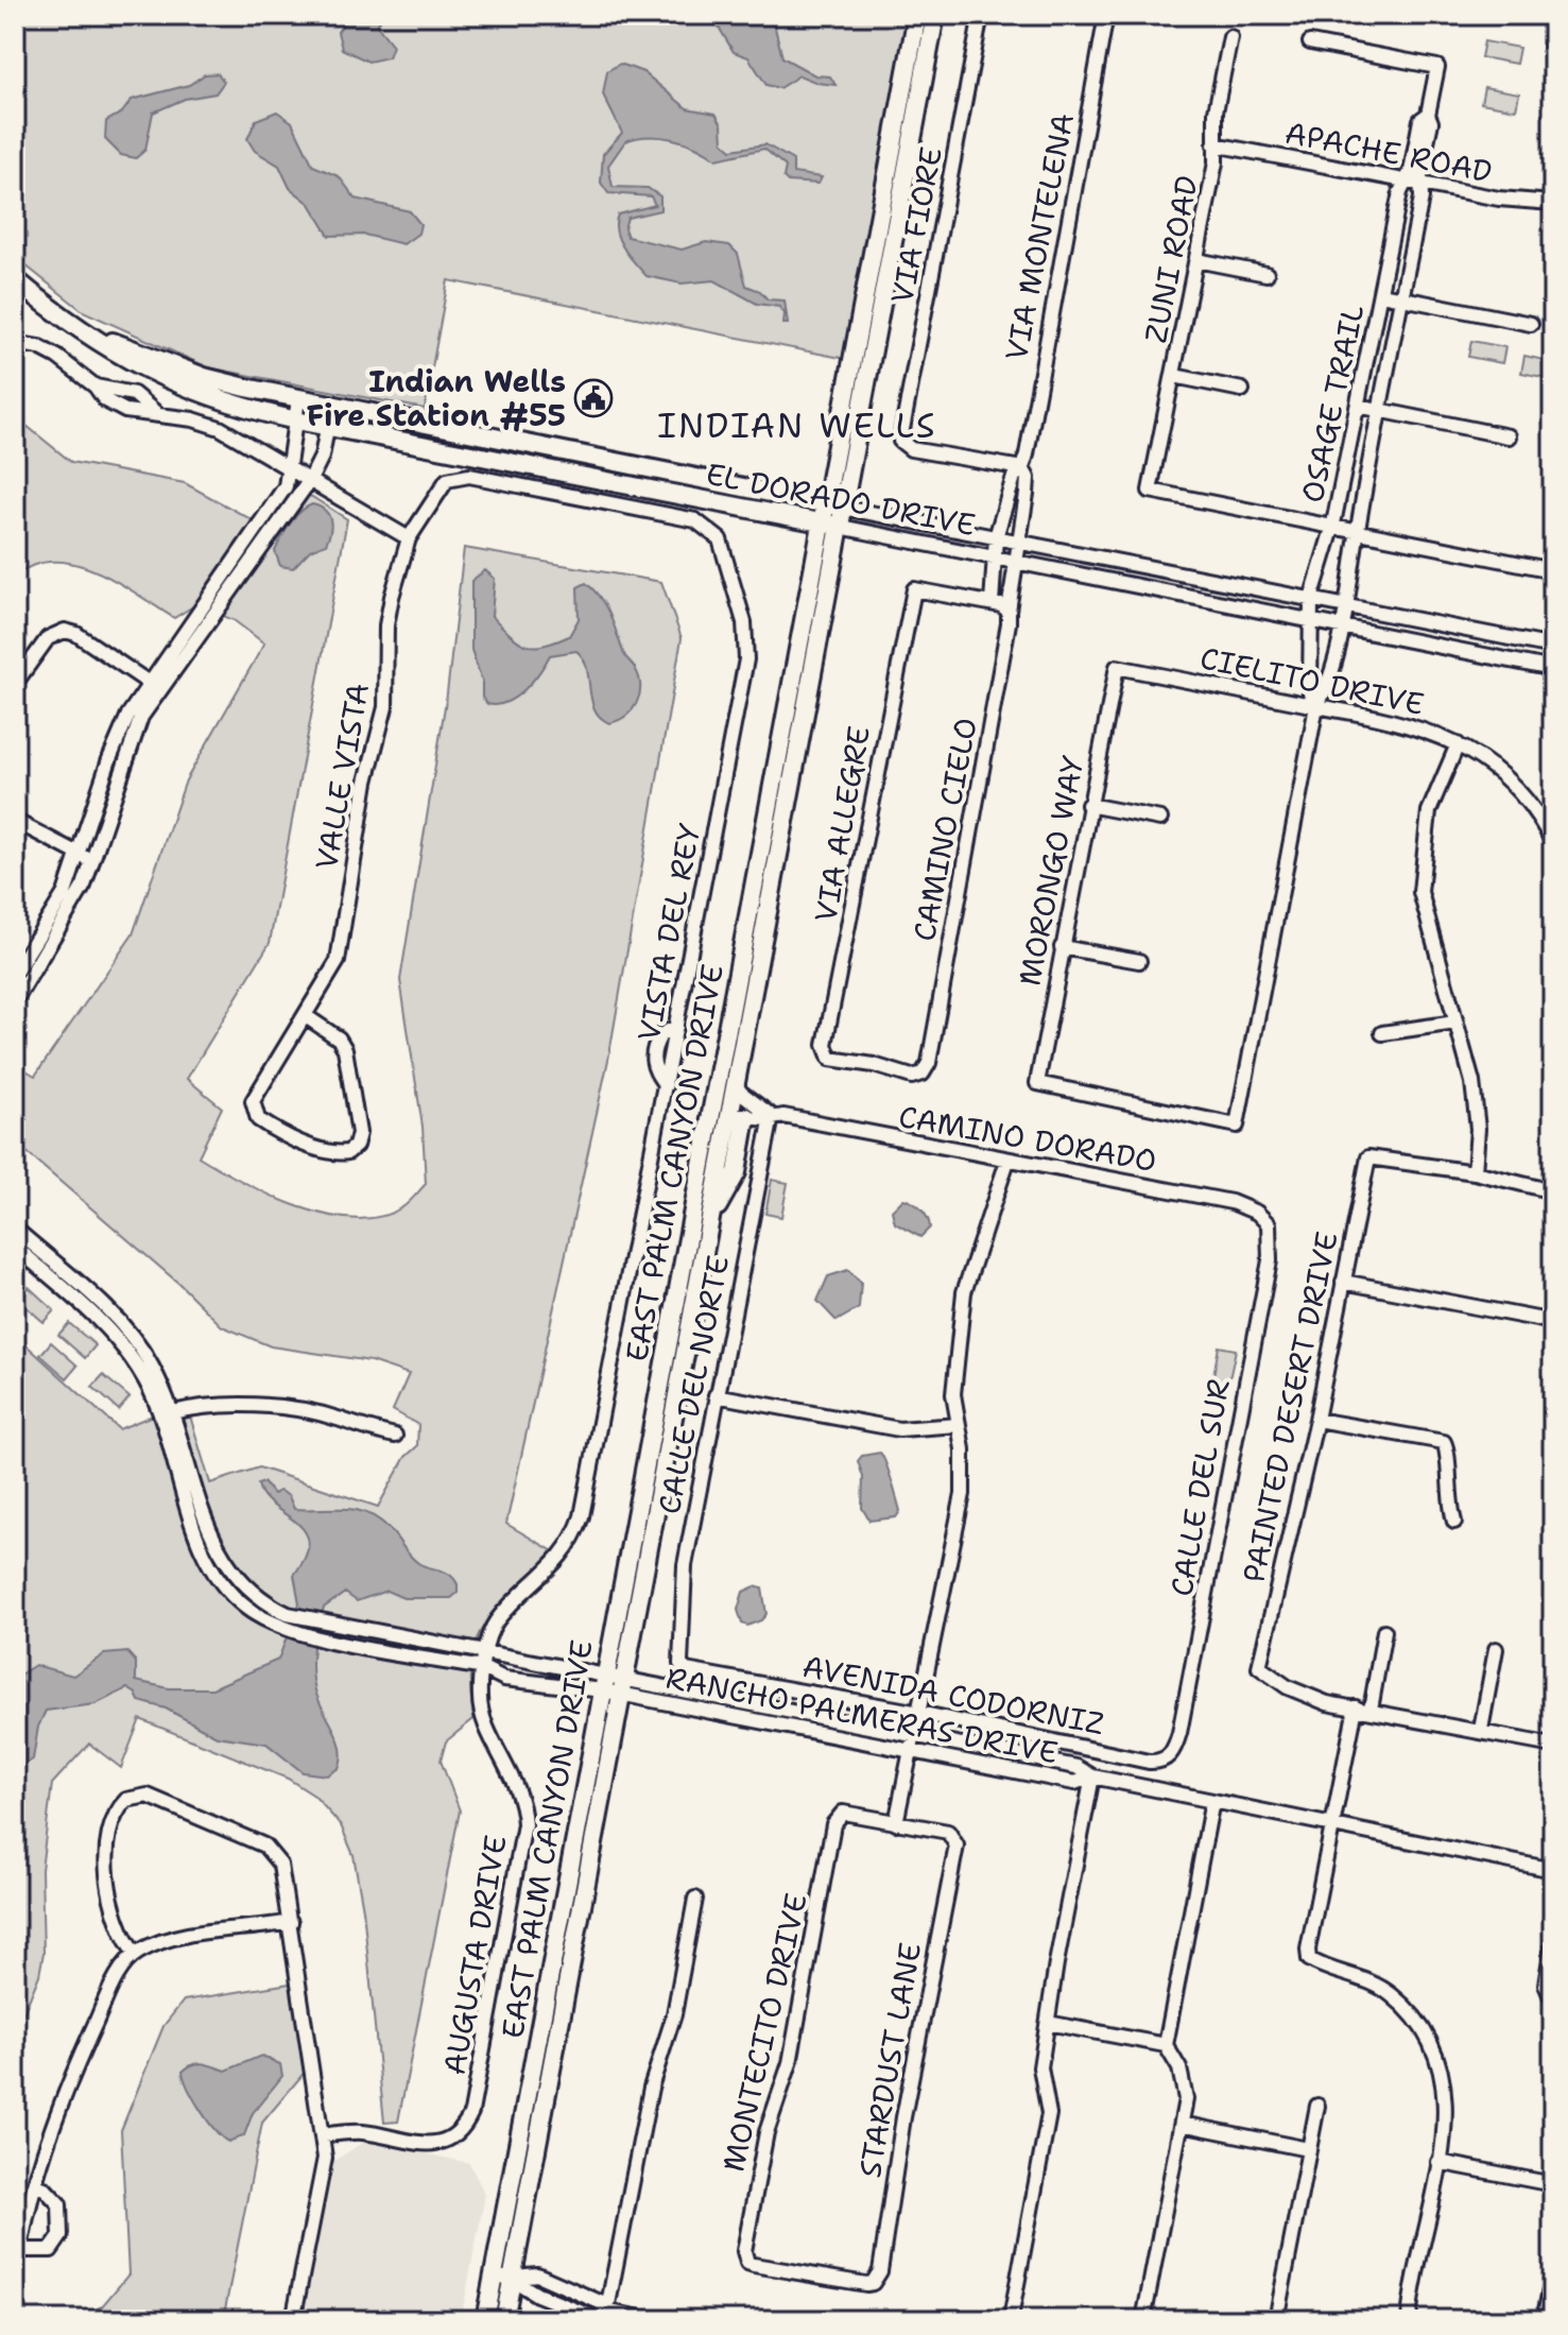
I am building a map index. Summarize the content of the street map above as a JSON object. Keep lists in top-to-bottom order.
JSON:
{
  "streets": {
    "main road": ["EL DORADO DRIVE", "EAST PALM CANYON DRIVE"],
    "street": [
      "APACHE ROAD",
      "VIA FIORE",
      "VIA MONTELENA",
      "ZUNI ROAD",
      "OSAGE TRAIL",
      "CIELITO DRIVE",
      "VALLE VISTA",
      "VIA ALLEGRE",
      "CAMINO CIELO",
      "MORONGO WAY",
      "VISTA DEL REY",
      "CAMINO DORADO",
      "CALLE DEL NORTE",
      "PAINTED DESERT DRIVE",
      "CALLE DEL SUR",
      "AVENIDA CODORNIZ",
      "RANCHO PALMERAS DRIVE",
      "AUGUSTA DRIVE",
      "MONTECITO DRIVE",
      "STARDUST LANE"
    ]
  },
  "crossings": [
    ["APACHE ROAD", "ZUNI ROAD"],
    ["APACHE ROAD", "OSAGE TRAIL"],
    ["VIA FIORE", "VIA MONTELENA"],
    ["VIA MONTELENA", "EL DORADO DRIVE"],
    ["VIA MONTELENA", "VIA ALLEGRE"],
    ["VIA MONTELENA", "CAMINO CIELO"],
    ["ZUNI ROAD", "OSAGE TRAIL"],
    ["OSAGE TRAIL", "EL DORADO DRIVE"],
    ["OSAGE TRAIL", "CIELITO DRIVE"],
    ["OSAGE TRAIL", "MORONGO WAY"],
    ["EL DORADO DRIVE", "EAST PALM CANYON DRIVE"],
    ["CIELITO DRIVE", "MORONGO WAY"],
    ["VALLE VISTA", "VISTA DEL REY"],
    ["VIA ALLEGRE", "CAMINO CIELO"],
    ["VISTA DEL REY", "AUGUSTA DRIVE"],
    ["CAMINO DORADO", "EAST PALM CANYON DRIVE"],
    ["CAMINO DORADO", "CALLE DEL NORTE"],
    ["CAMINO DORADO", "CALLE DEL SUR"],
    ["EAST PALM CANYON DRIVE", "RANCHO PALMERAS DRIVE"],
    ["CALLE DEL NORTE", "AVENIDA CODORNIZ"],
    ["CALLE DEL SUR", "AVENIDA CODORNIZ"],
    ["MONTECITO DRIVE", "STARDUST LANE"]
  ],
  "districts": ["INDIAN WELLS"],
  "places": {
    "public building": ["Indian Wells Fire Station #55"]
  }
}
